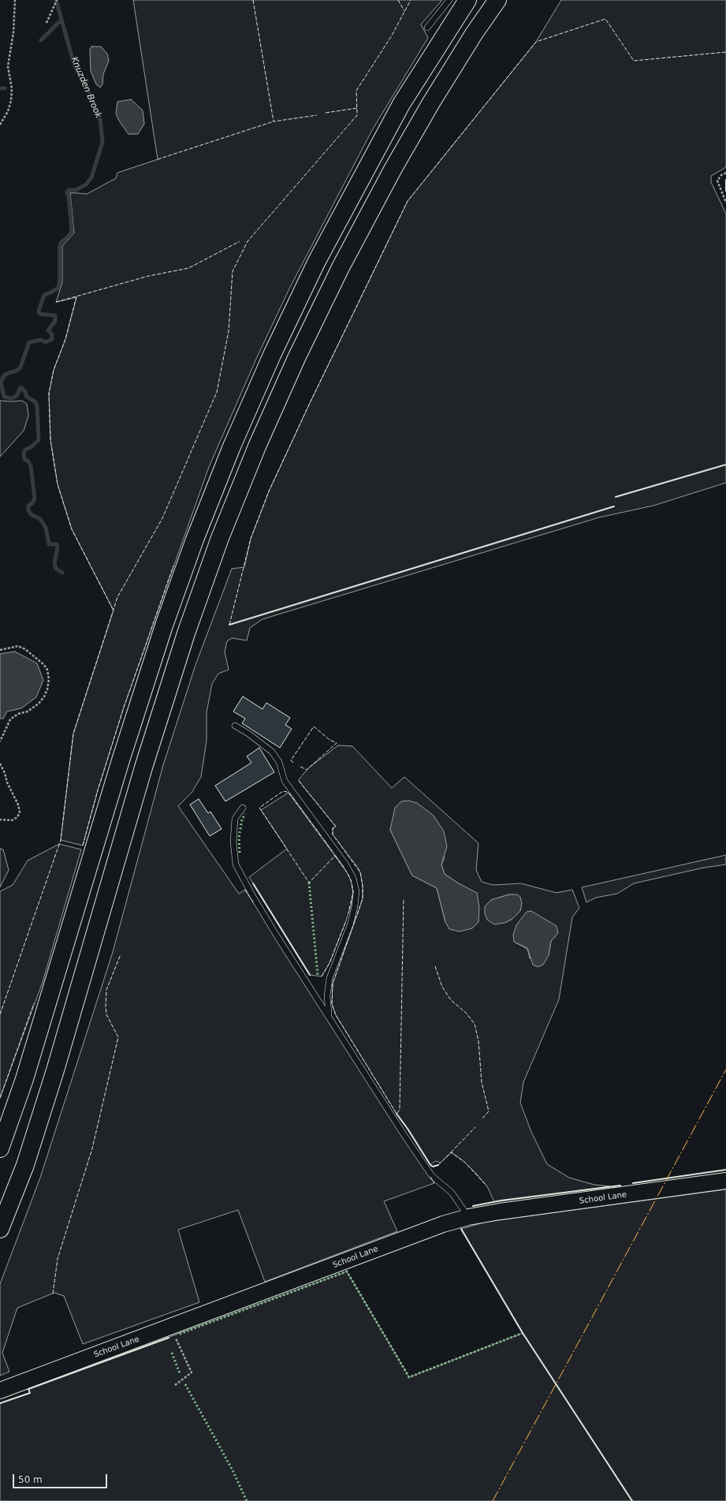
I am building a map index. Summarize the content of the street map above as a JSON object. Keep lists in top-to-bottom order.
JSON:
{
  "streets": {
    "main road": ["School Lane"]
  },
  "water": ["Knuzden Brook"],
  "scale_bar": "50 m"
}
